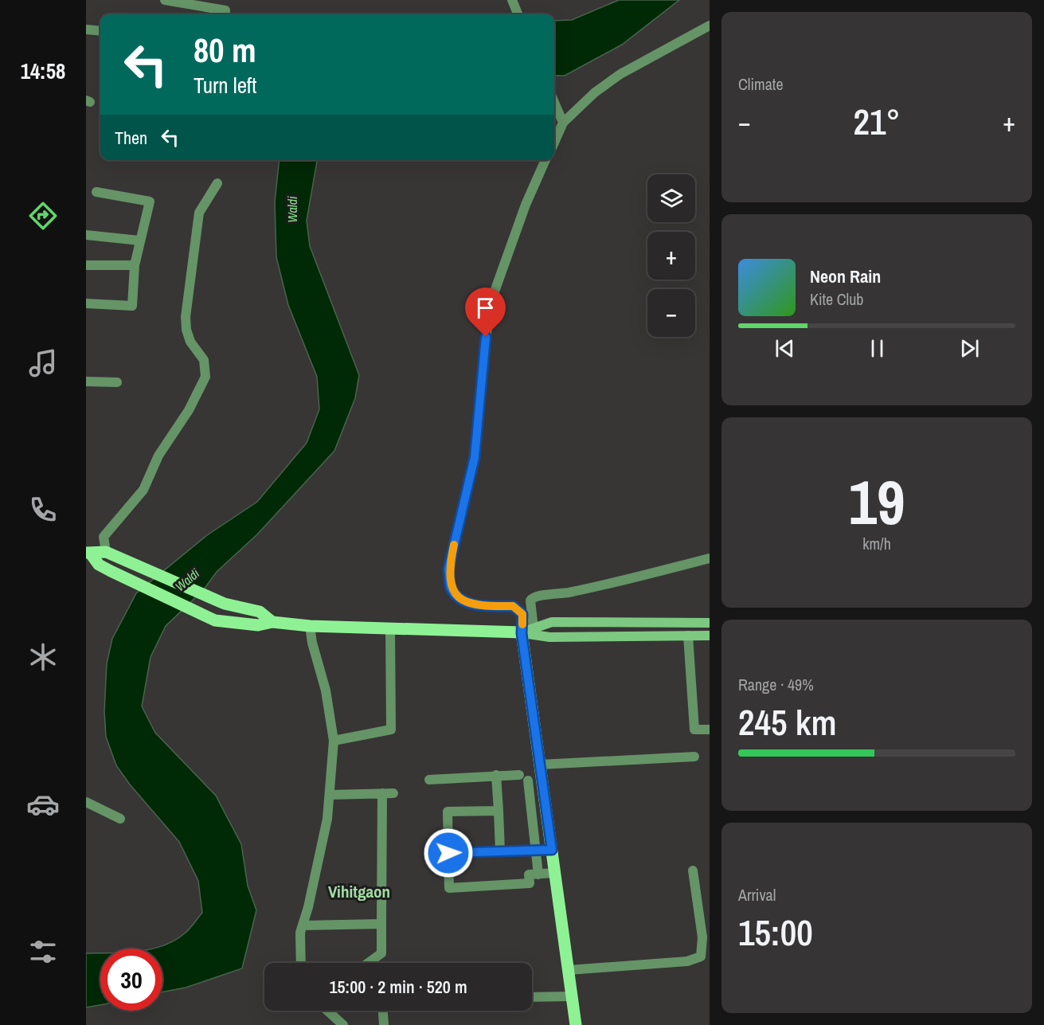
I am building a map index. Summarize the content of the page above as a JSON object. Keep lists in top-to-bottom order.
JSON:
{
  "districts": ["Vihitgaon"],
  "water": ["Waldi"],
  "page": {
    "tabs": "14:58",
    "tile": [
      "Climate",
      ["19", "km/h"],
      ["Range · 49%", "245 km"],
      ["Arrival", "15:00"]
    ],
    "turn": ["80 m", "Turn left"],
    "heat": ["−", "21°", "+"],
    "then": "Then",
    "map_buttons": ["+", "−"],
    "song": ["Neon Rain", "Kite Club"],
    "limit": "30",
    "trip": "15:00 · 2 min · 520 m"
  }
}
